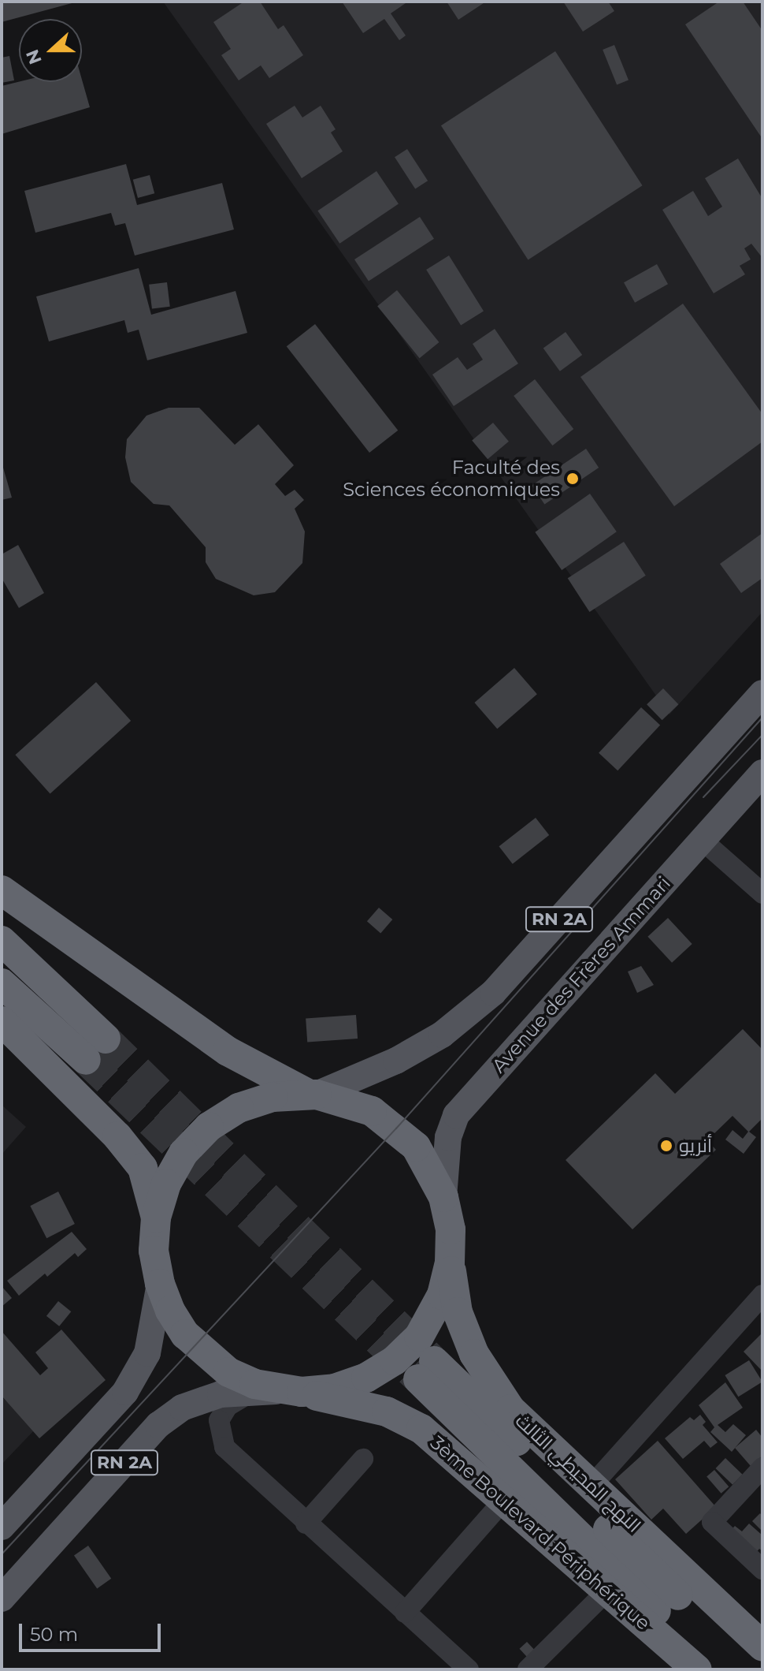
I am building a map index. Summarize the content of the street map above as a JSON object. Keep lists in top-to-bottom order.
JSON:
{
  "streets": {
    "highway": ["النهج المحيطي الثالث", "3ème Boulevard Périphérique"],
    "main road": ["RN 2A", "Avenue des Frères Ammari"]
  },
  "crossings": [
    ["RN 2A", "3ème Boulevard Périphérique"]
  ],
  "places": ["Faculté des Sciences économiques", "أنريو"],
  "scale_bar": "50 m",
  "north": "left"
}
